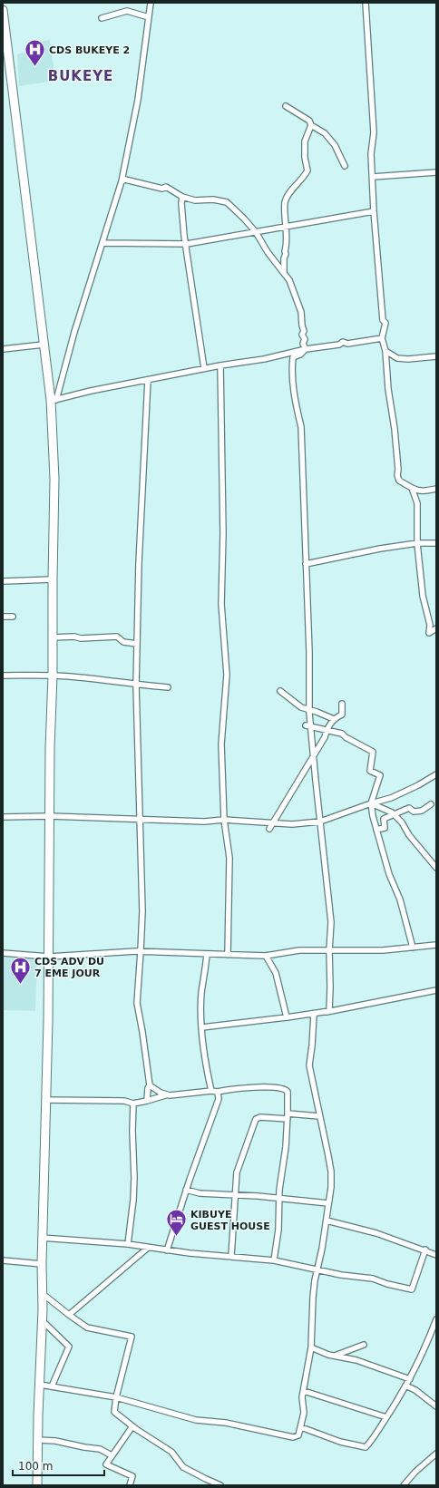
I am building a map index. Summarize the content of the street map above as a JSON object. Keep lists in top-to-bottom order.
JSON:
{
  "districts": ["BUKEYE"],
  "places": {
    "hospital": ["CDS BUKEYE 2", "CDS ADV DU 7 EME JOUR"],
    "hotel": ["KIBUYE GUEST HOUSE"]
  },
  "scale_bar": "100 m"
}
